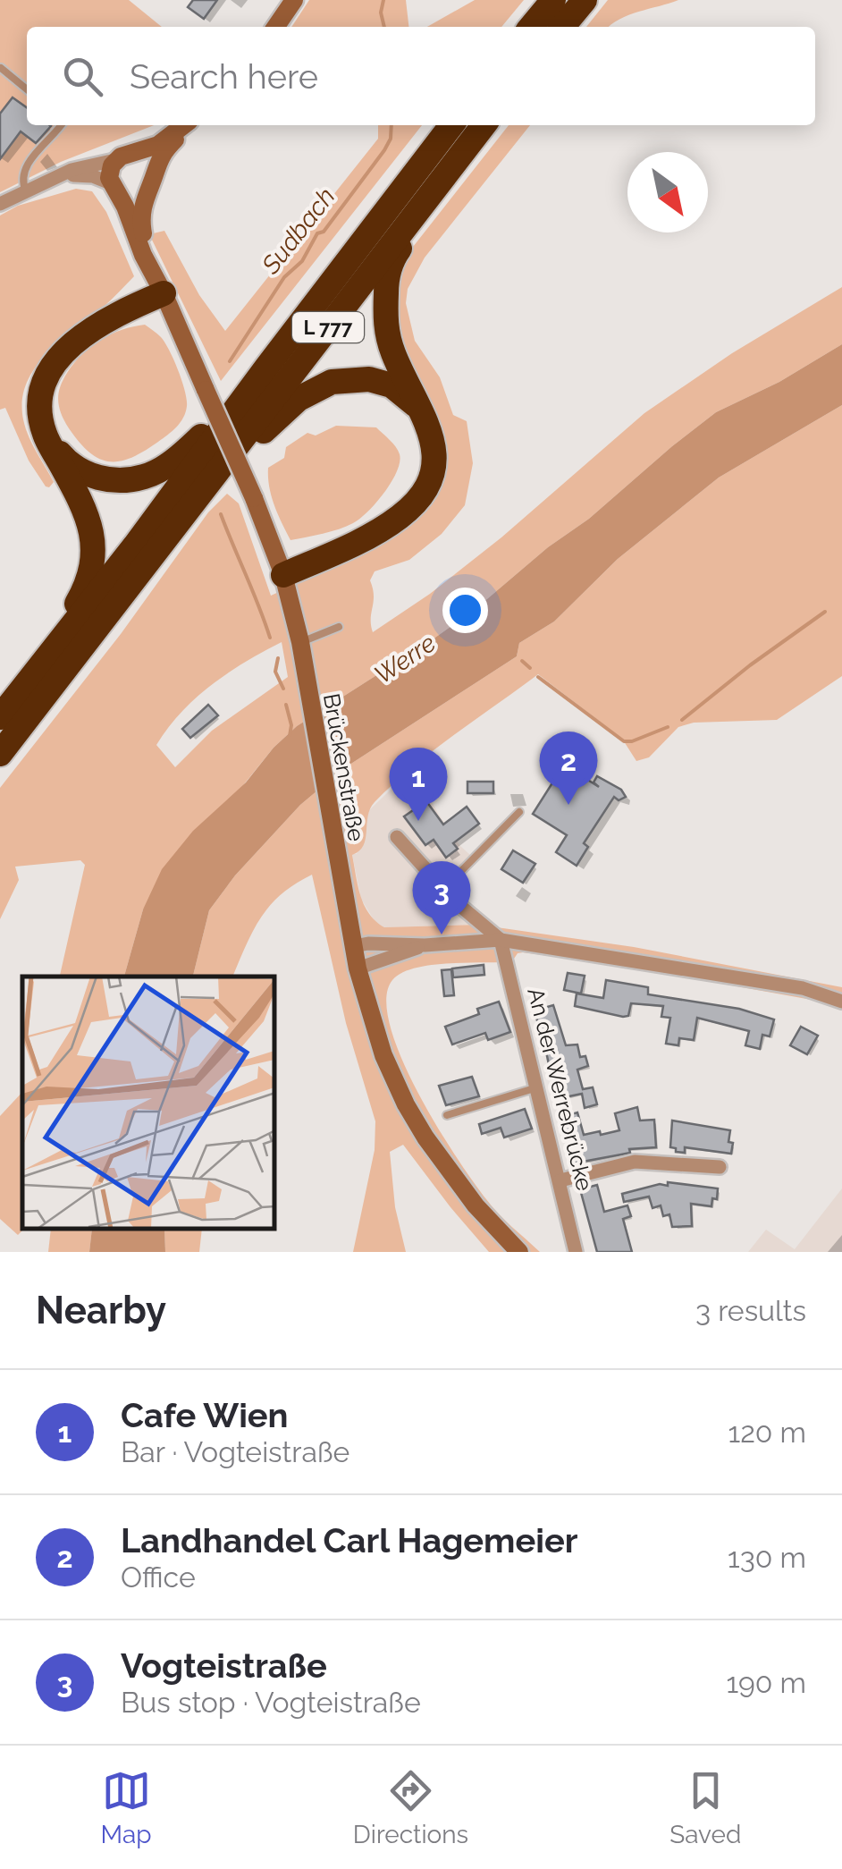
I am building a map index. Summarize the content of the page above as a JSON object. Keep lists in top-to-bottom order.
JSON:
{
  "streets": {
    "highway": ["L 777"],
    "main road": ["Brückenstraße"],
    "street": ["An der Werrebrücke"]
  },
  "crossings": [
    ["L 777", "Brückenstraße"]
  ],
  "water": ["Sudbach", "Werre"],
  "north": "bottom right",
  "page": {
    "search": "Search here",
    "pins": ["2", "1", "3"],
    "heading": ["Nearby", "3 results"],
    "list": [
      {
        "mark": "1",
        "name": "Cafe Wien",
        "note": "Bar · Vogteistraße",
        "value": "120 m"
      },
      {
        "mark": "2",
        "name": "Landhandel Carl Hagemeier",
        "note": "Office",
        "value": "130 m"
      },
      {
        "mark": "3",
        "name": "Vogteistraße",
        "note": "Bus stop · Vogteistraße",
        "value": "190 m"
      }
    ],
    "nav": ["Map", "Directions", "Saved"]
  }
}
